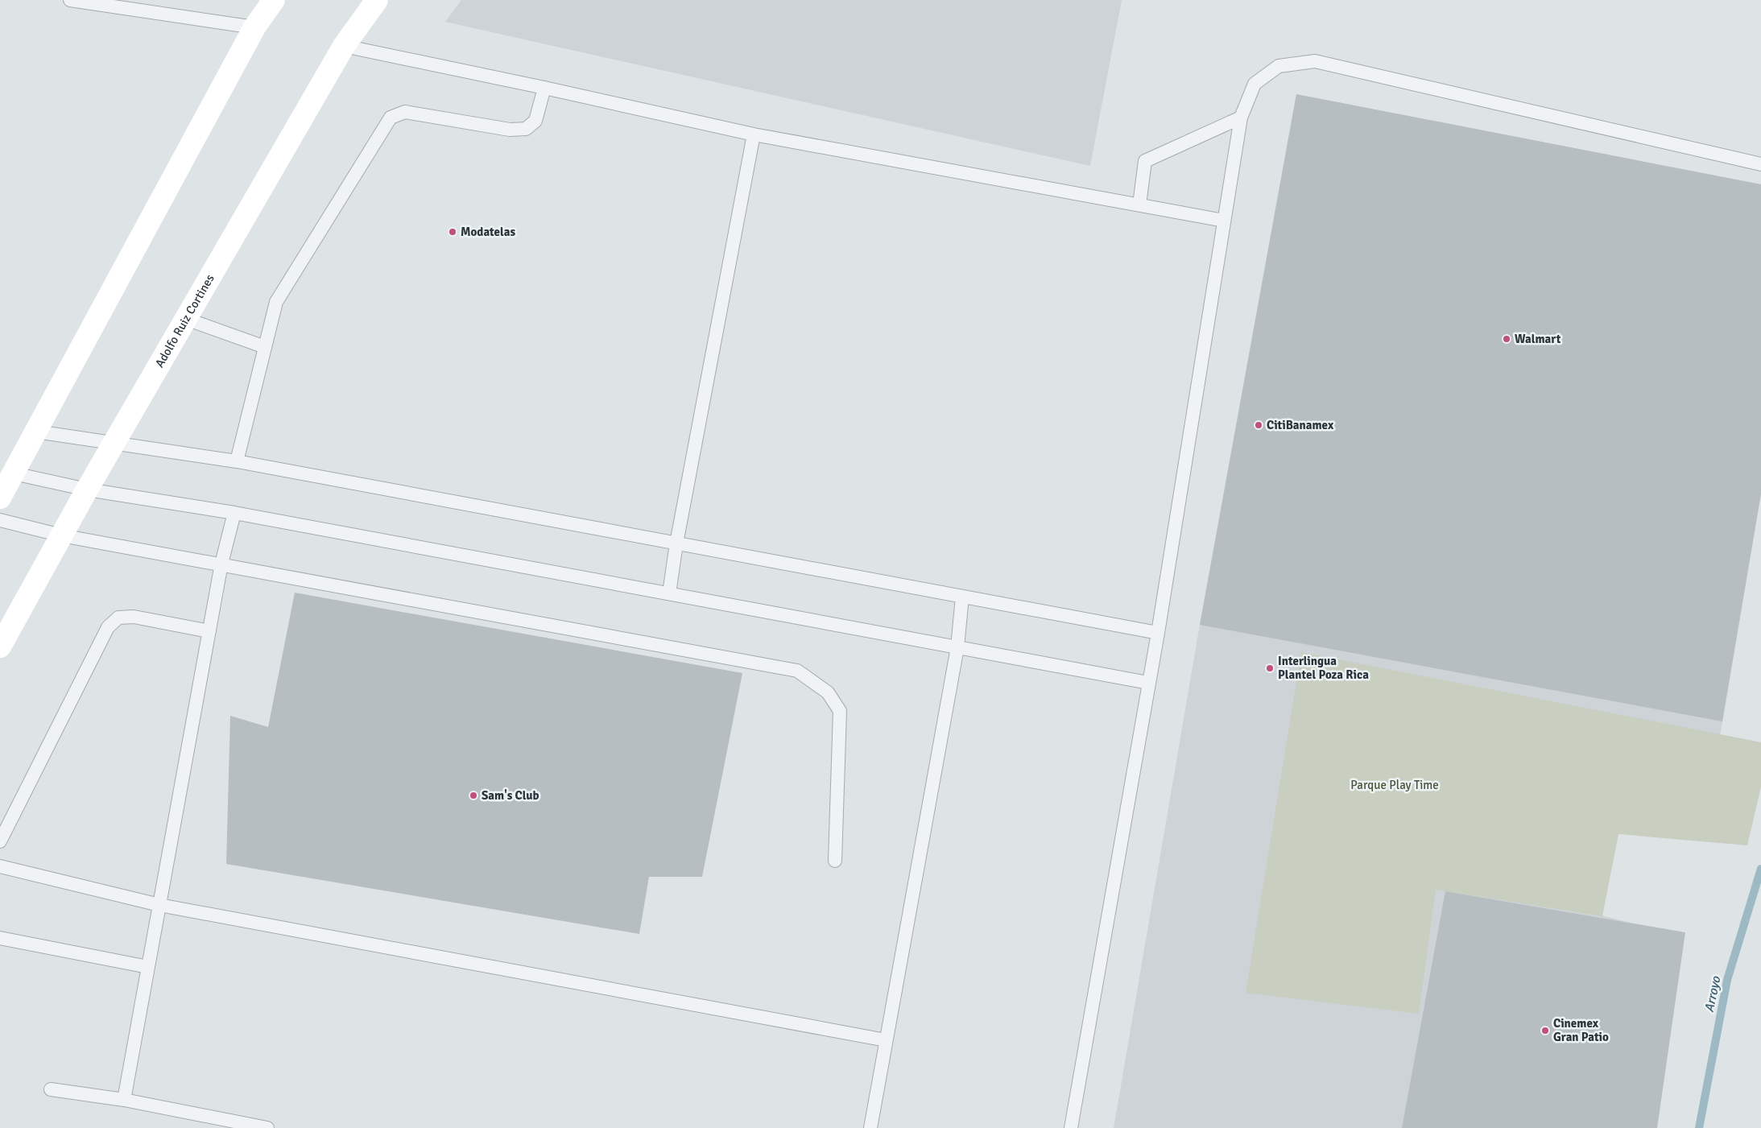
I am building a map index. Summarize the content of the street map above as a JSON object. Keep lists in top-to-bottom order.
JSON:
{
  "streets": {
    "main road": ["Adolfo Ruiz Cortines"]
  },
  "water": ["Arroyo"],
  "parks": ["Parque Play Time"],
  "places": [
    "Modatelas",
    "Walmart",
    "CitiBanamex",
    "Interlingua Plantel Poza Rica",
    "Sam's Club",
    "Cinemex Gran Patio"
  ]
}
